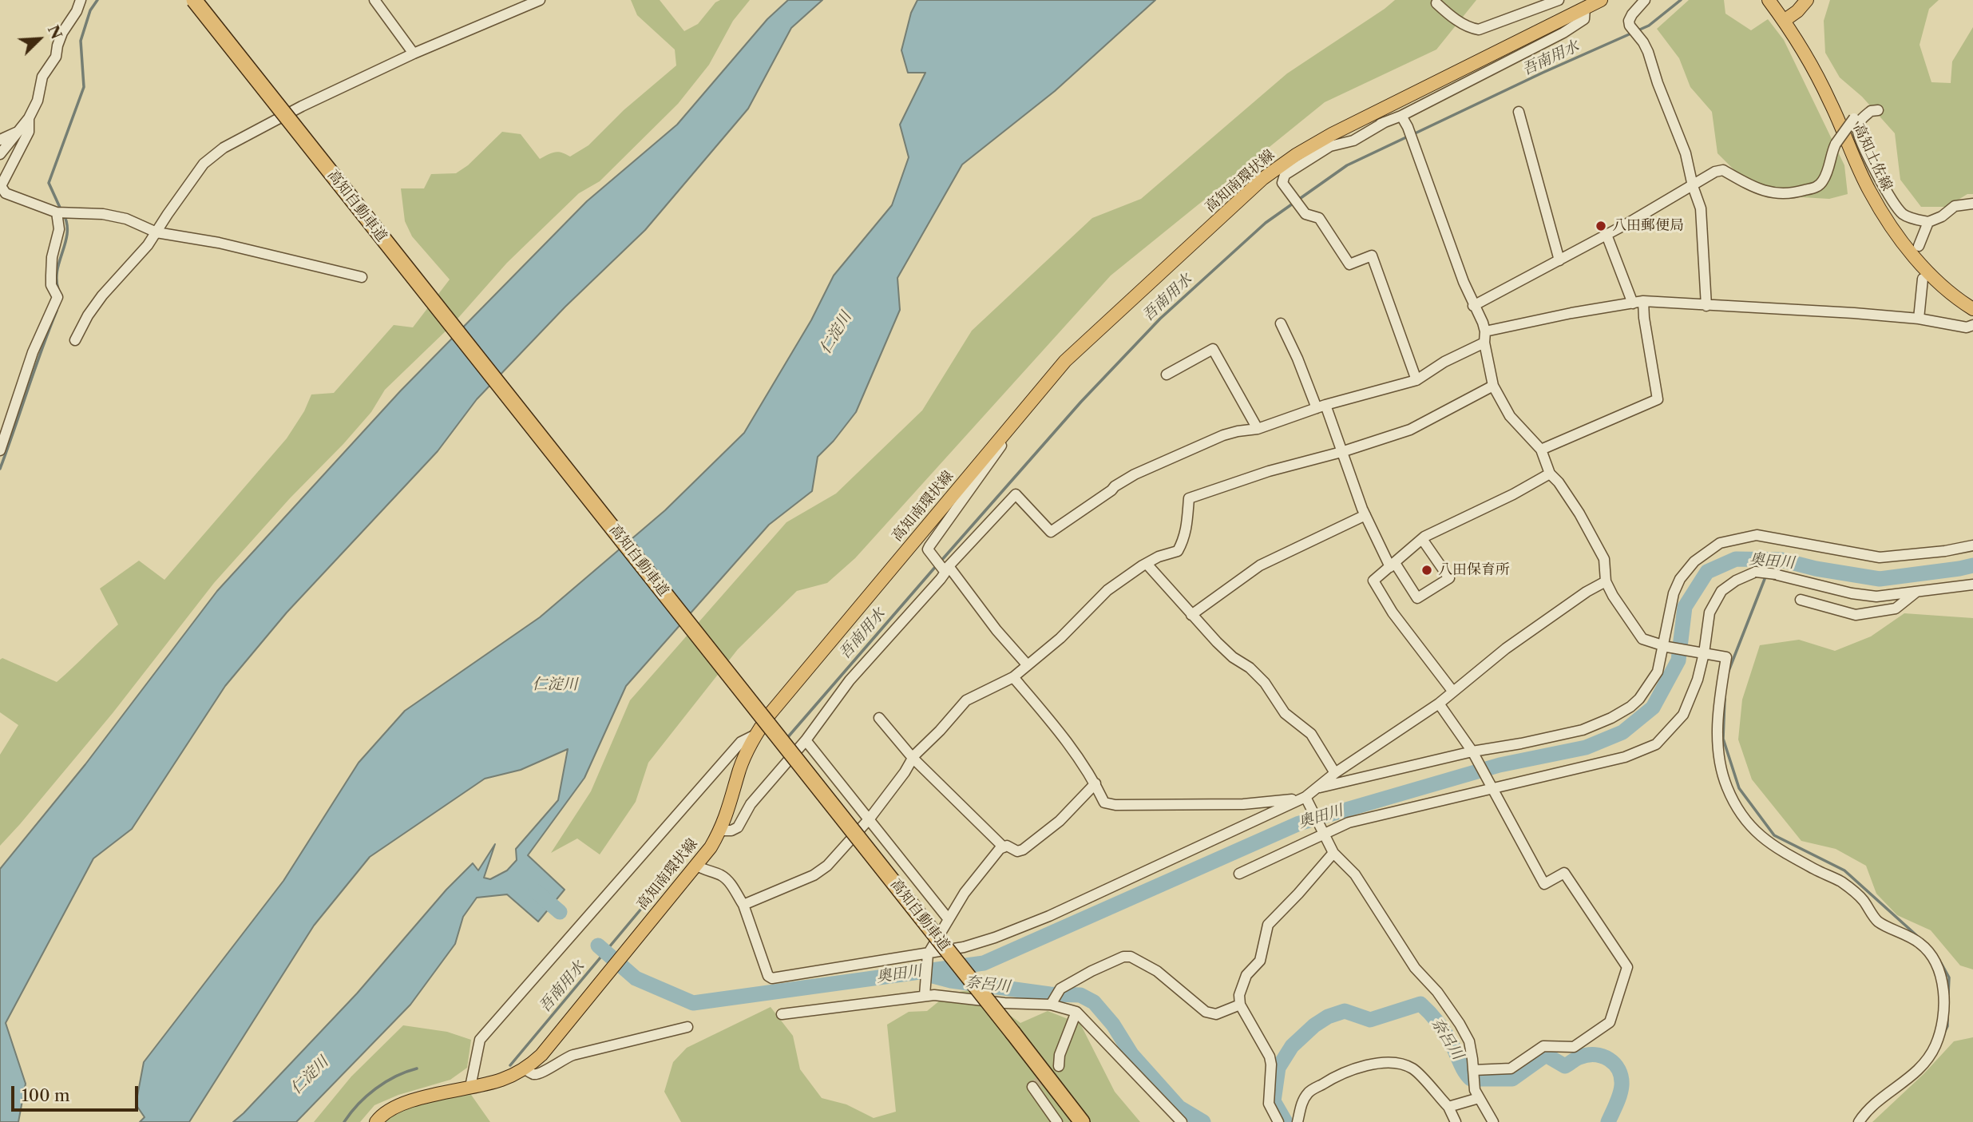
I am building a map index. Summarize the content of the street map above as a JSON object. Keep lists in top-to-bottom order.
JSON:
{
  "streets": {
    "highway": ["高知自動車道"],
    "main road": ["高知土佐線", "高知南環状線"]
  },
  "water": [
    "吾南用水",
    "仁淀川",
    "奥田川",
    "奈呂川"
  ],
  "places": ["八田郵便局", "八田保育所"],
  "scale_bar": "100 m",
  "north": "top right"
}
